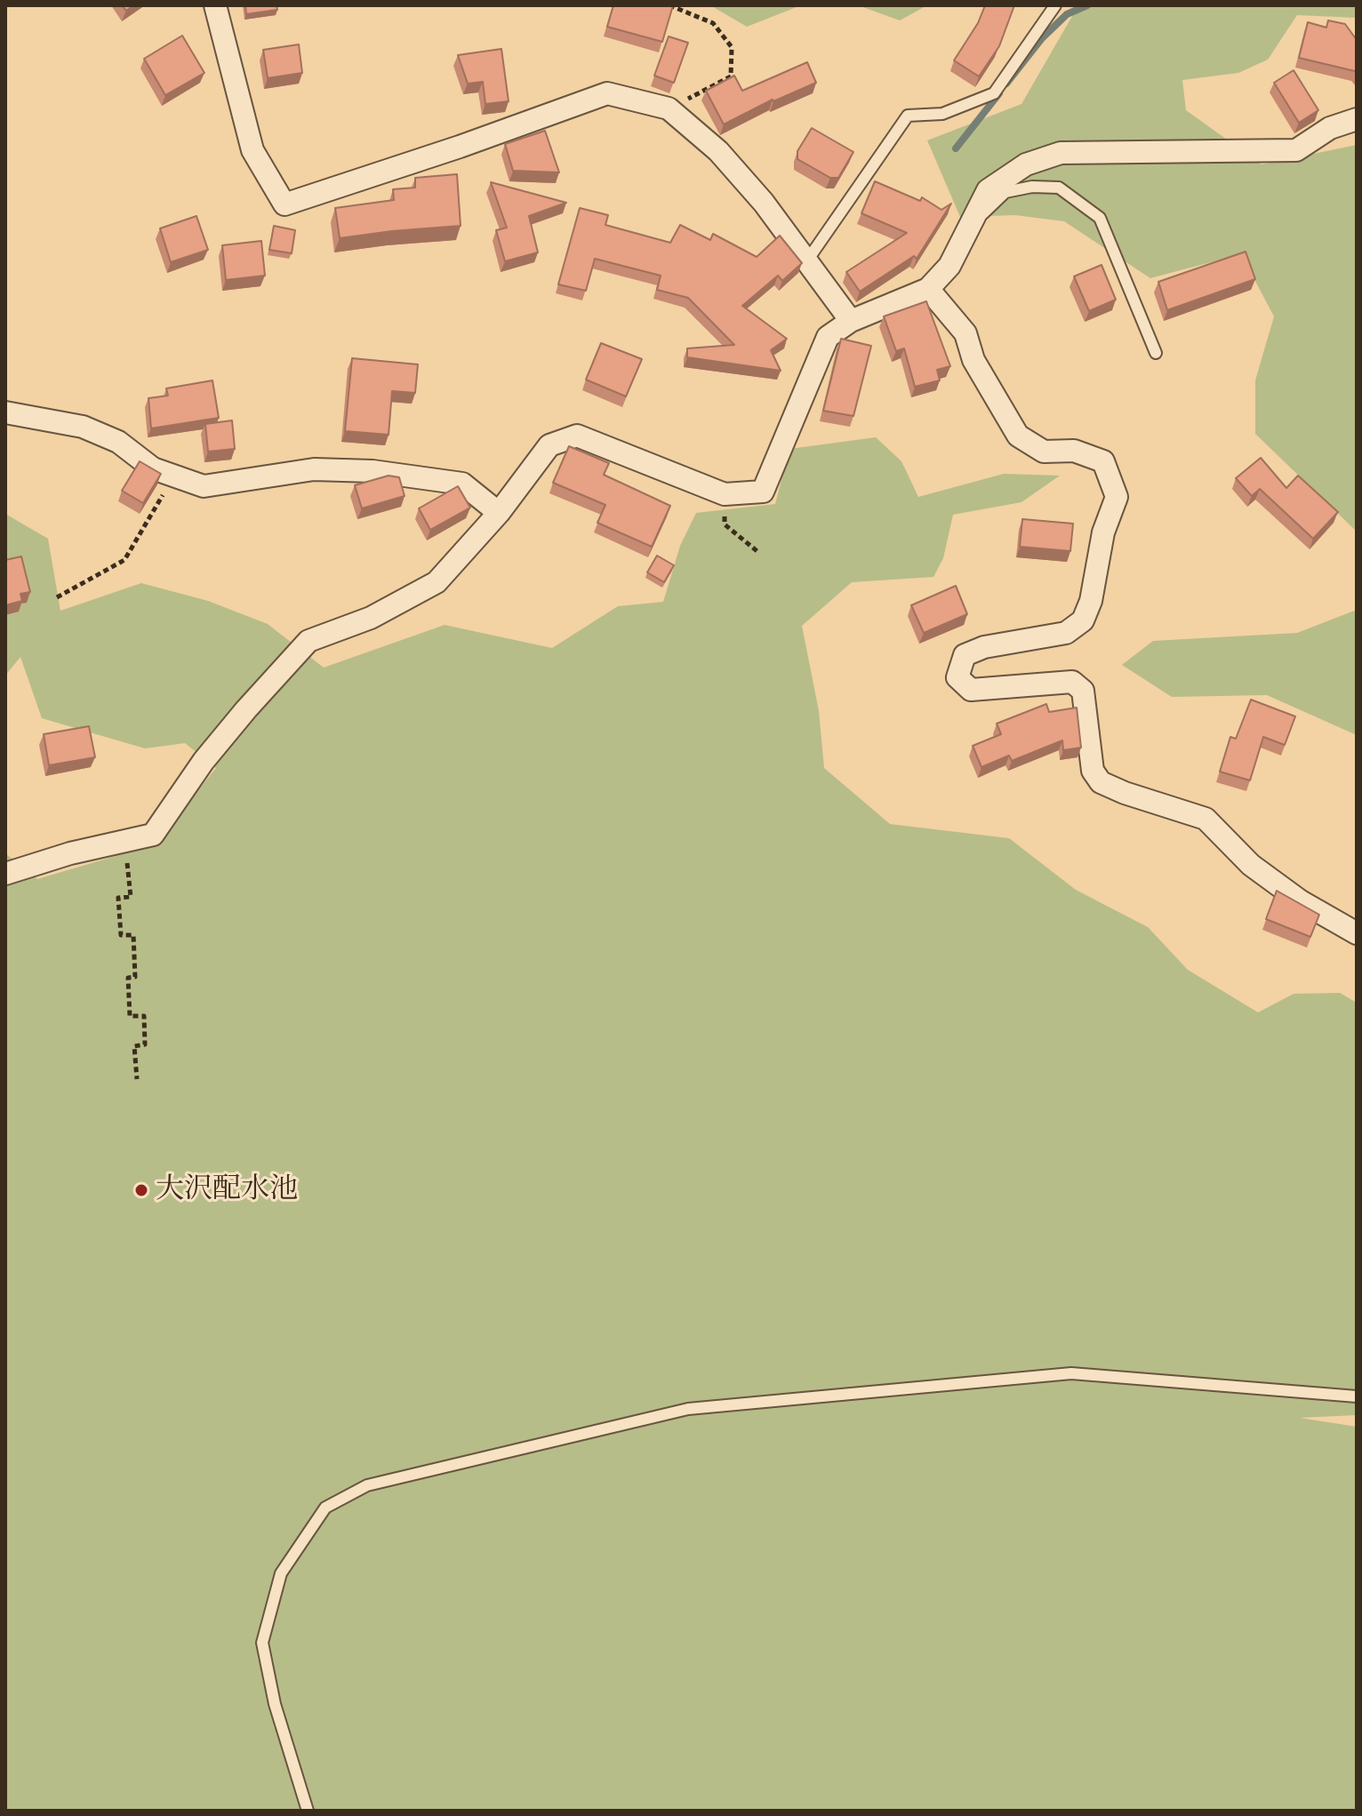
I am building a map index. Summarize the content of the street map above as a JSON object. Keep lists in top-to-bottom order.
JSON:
{
  "places": ["大沢配水池"]
}
